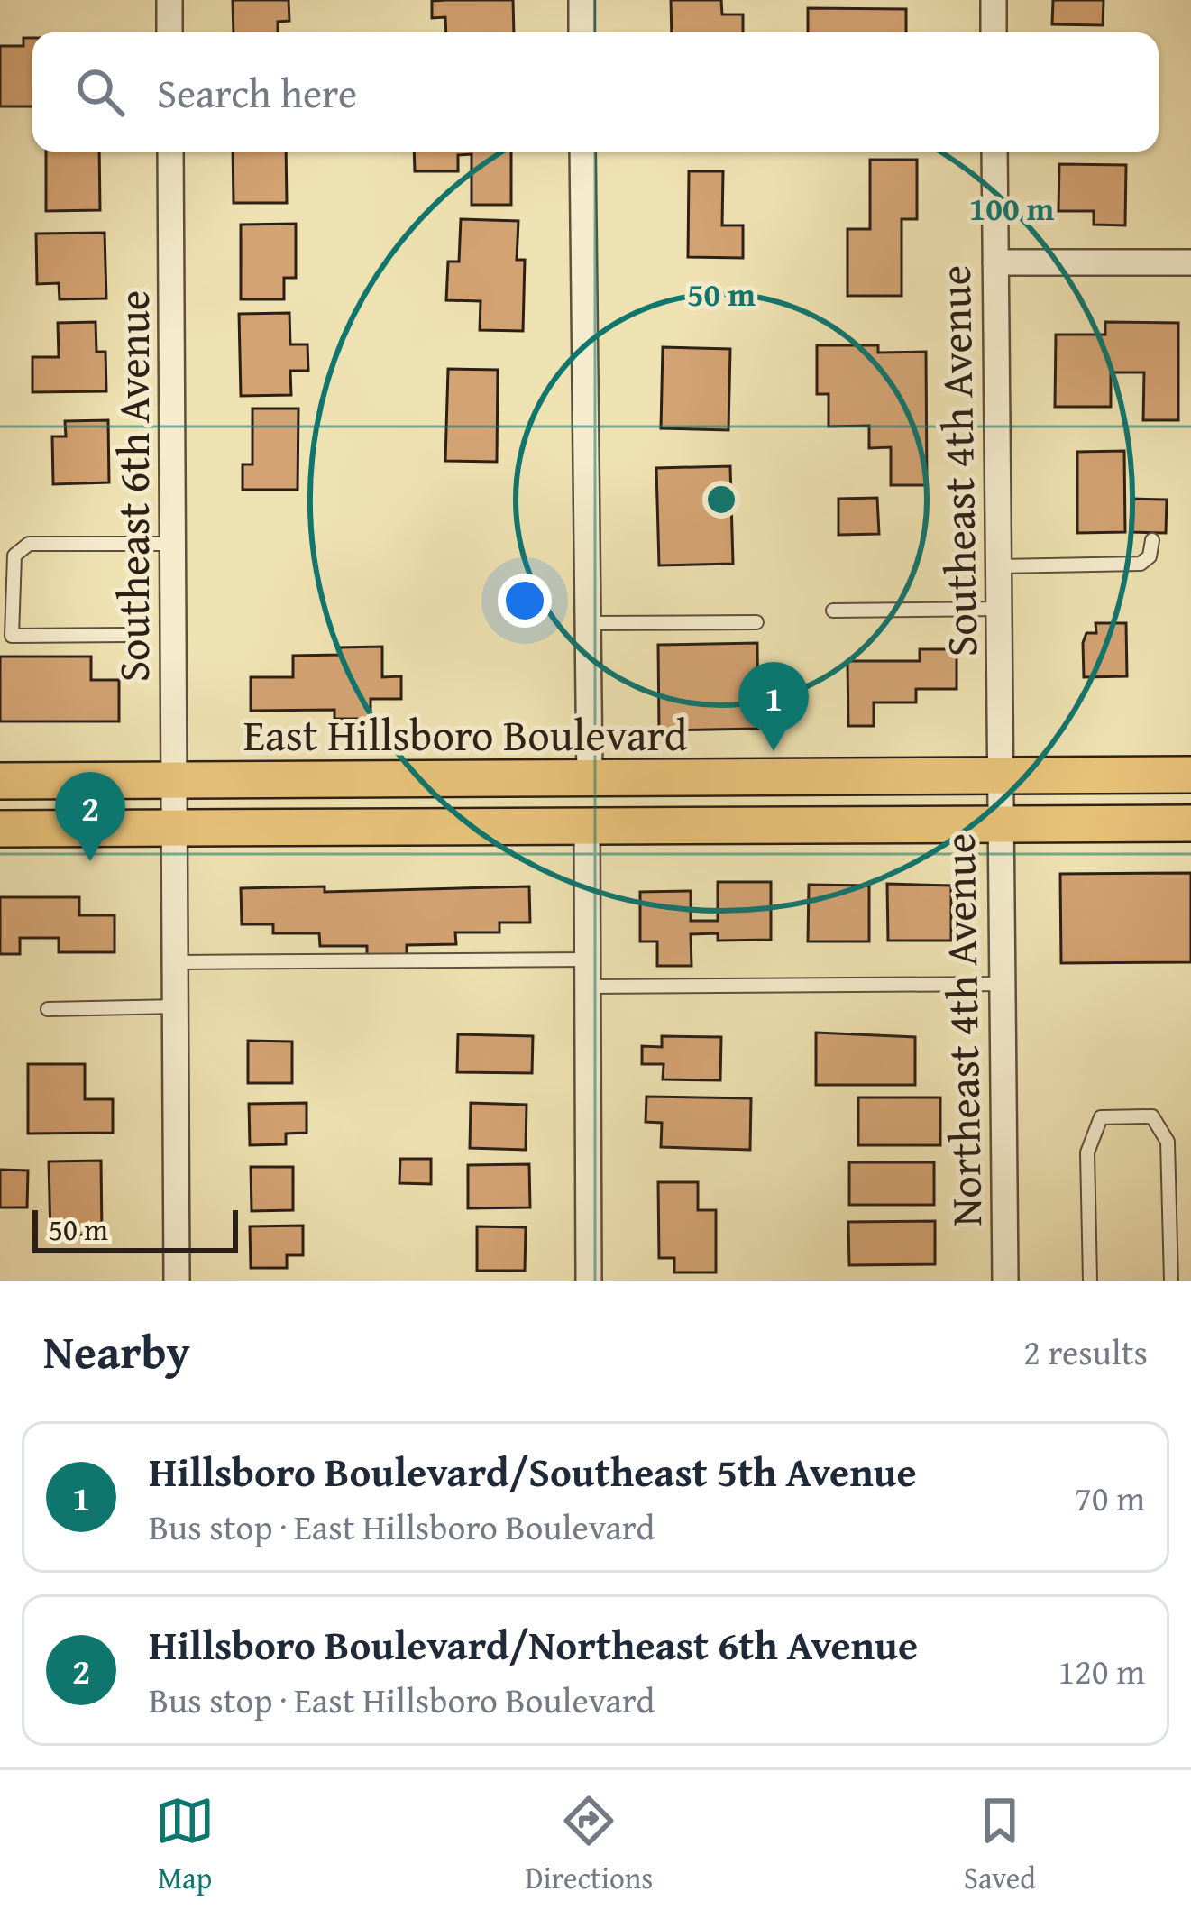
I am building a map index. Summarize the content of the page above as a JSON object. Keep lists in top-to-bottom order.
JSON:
{
  "streets": {
    "main road": ["East Hillsboro Boulevard"],
    "street": ["Southeast 4th Avenue", "Southeast 6th Avenue", "Northeast 4th Avenue"]
  },
  "crossings": [
    ["Southeast 4th Avenue", "East Hillsboro Boulevard"],
    ["Southeast 4th Avenue", "Northeast 4th Avenue"],
    ["Southeast 6th Avenue", "East Hillsboro Boulevard"],
    ["East Hillsboro Boulevard", "Northeast 4th Avenue"]
  ],
  "scale_bar": "50 m",
  "page": {
    "search": "Search here",
    "pins": ["1", "2"],
    "scale": "50 m",
    "heading": ["Nearby", "2 results"],
    "list": [
      {
        "mark": "1",
        "name": "Hillsboro Boulevard/Southeast 5th Avenue",
        "note": "Bus stop · East Hillsboro Boulevard",
        "value": "70 m"
      },
      {
        "mark": "2",
        "name": "Hillsboro Boulevard/Northeast 6th Avenue",
        "note": "Bus stop · East Hillsboro Boulevard",
        "value": "120 m"
      }
    ],
    "nav": ["Map", "Directions", "Saved"]
  },
  "rings": ["100 m", "50 m"]
}
